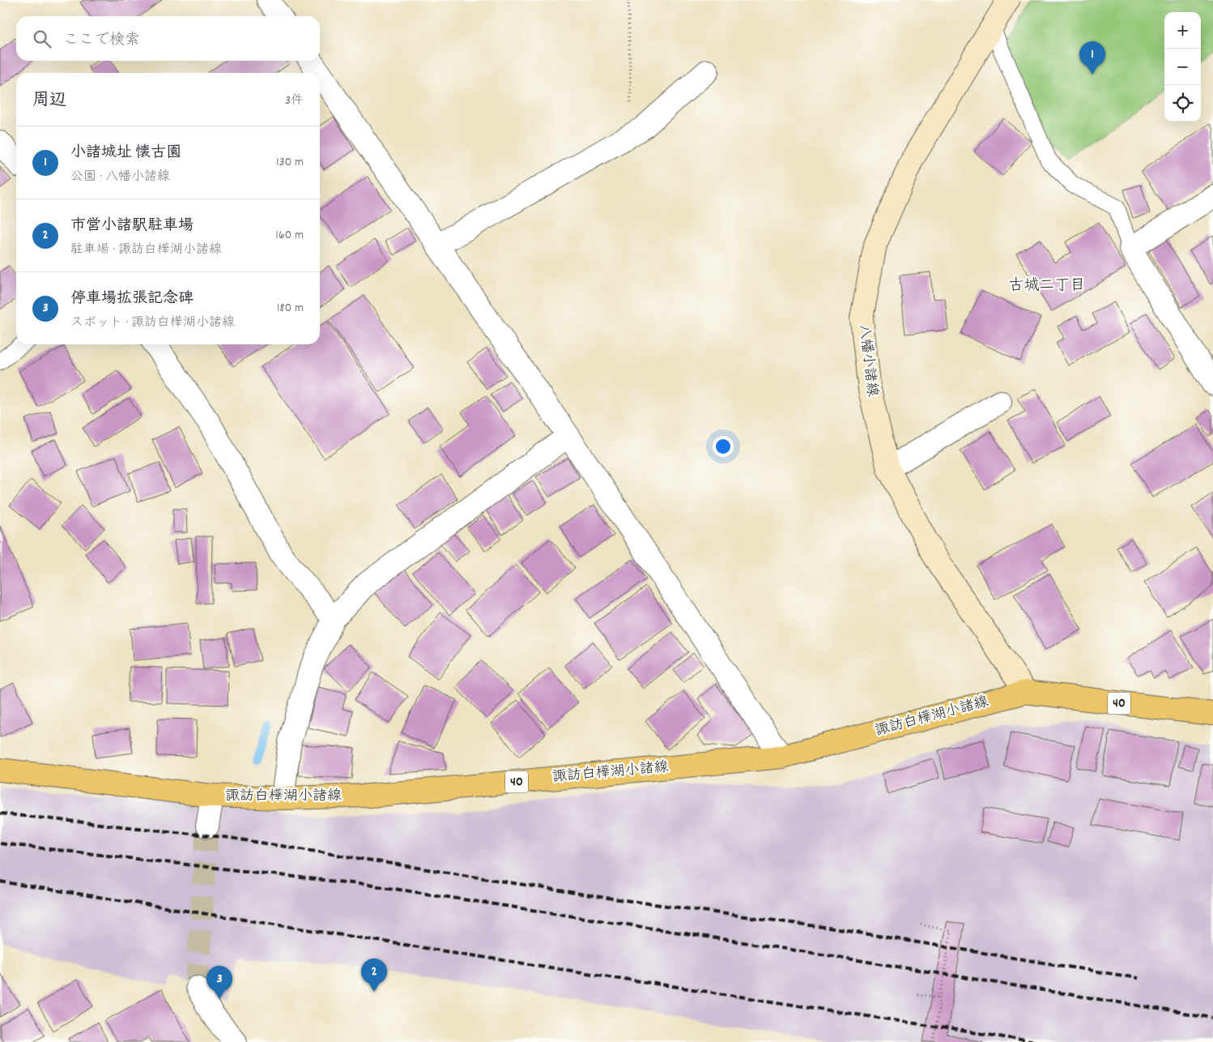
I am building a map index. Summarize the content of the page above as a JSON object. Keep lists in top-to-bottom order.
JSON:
{
  "streets": {
    "main road": ["八幡小諸線", "40", "諏訪白樺湖小諸線"]
  },
  "crossings": [
    ["八幡小諸線", "諏訪白樺湖小諸線"]
  ],
  "districts": ["古城二丁目"],
  "page": {
    "map_buttons": ["+", "−"],
    "search": "ここで検索",
    "pins": ["1", "2", "3"],
    "heading": ["周辺", "3件"],
    "list": [
      {
        "mark": "1",
        "name": "小諸城址 懐古園",
        "note": "公園 · 八幡小諸線",
        "value": "130 m"
      },
      {
        "mark": "2",
        "name": "市営小諸駅駐車場",
        "note": "駐車場 · 諏訪白樺湖小諸線",
        "value": "160 m"
      },
      {
        "mark": "3",
        "name": "停車場拡張記念碑",
        "note": "スポット · 諏訪白樺湖小諸線",
        "value": "180 m"
      }
    ]
  }
}
